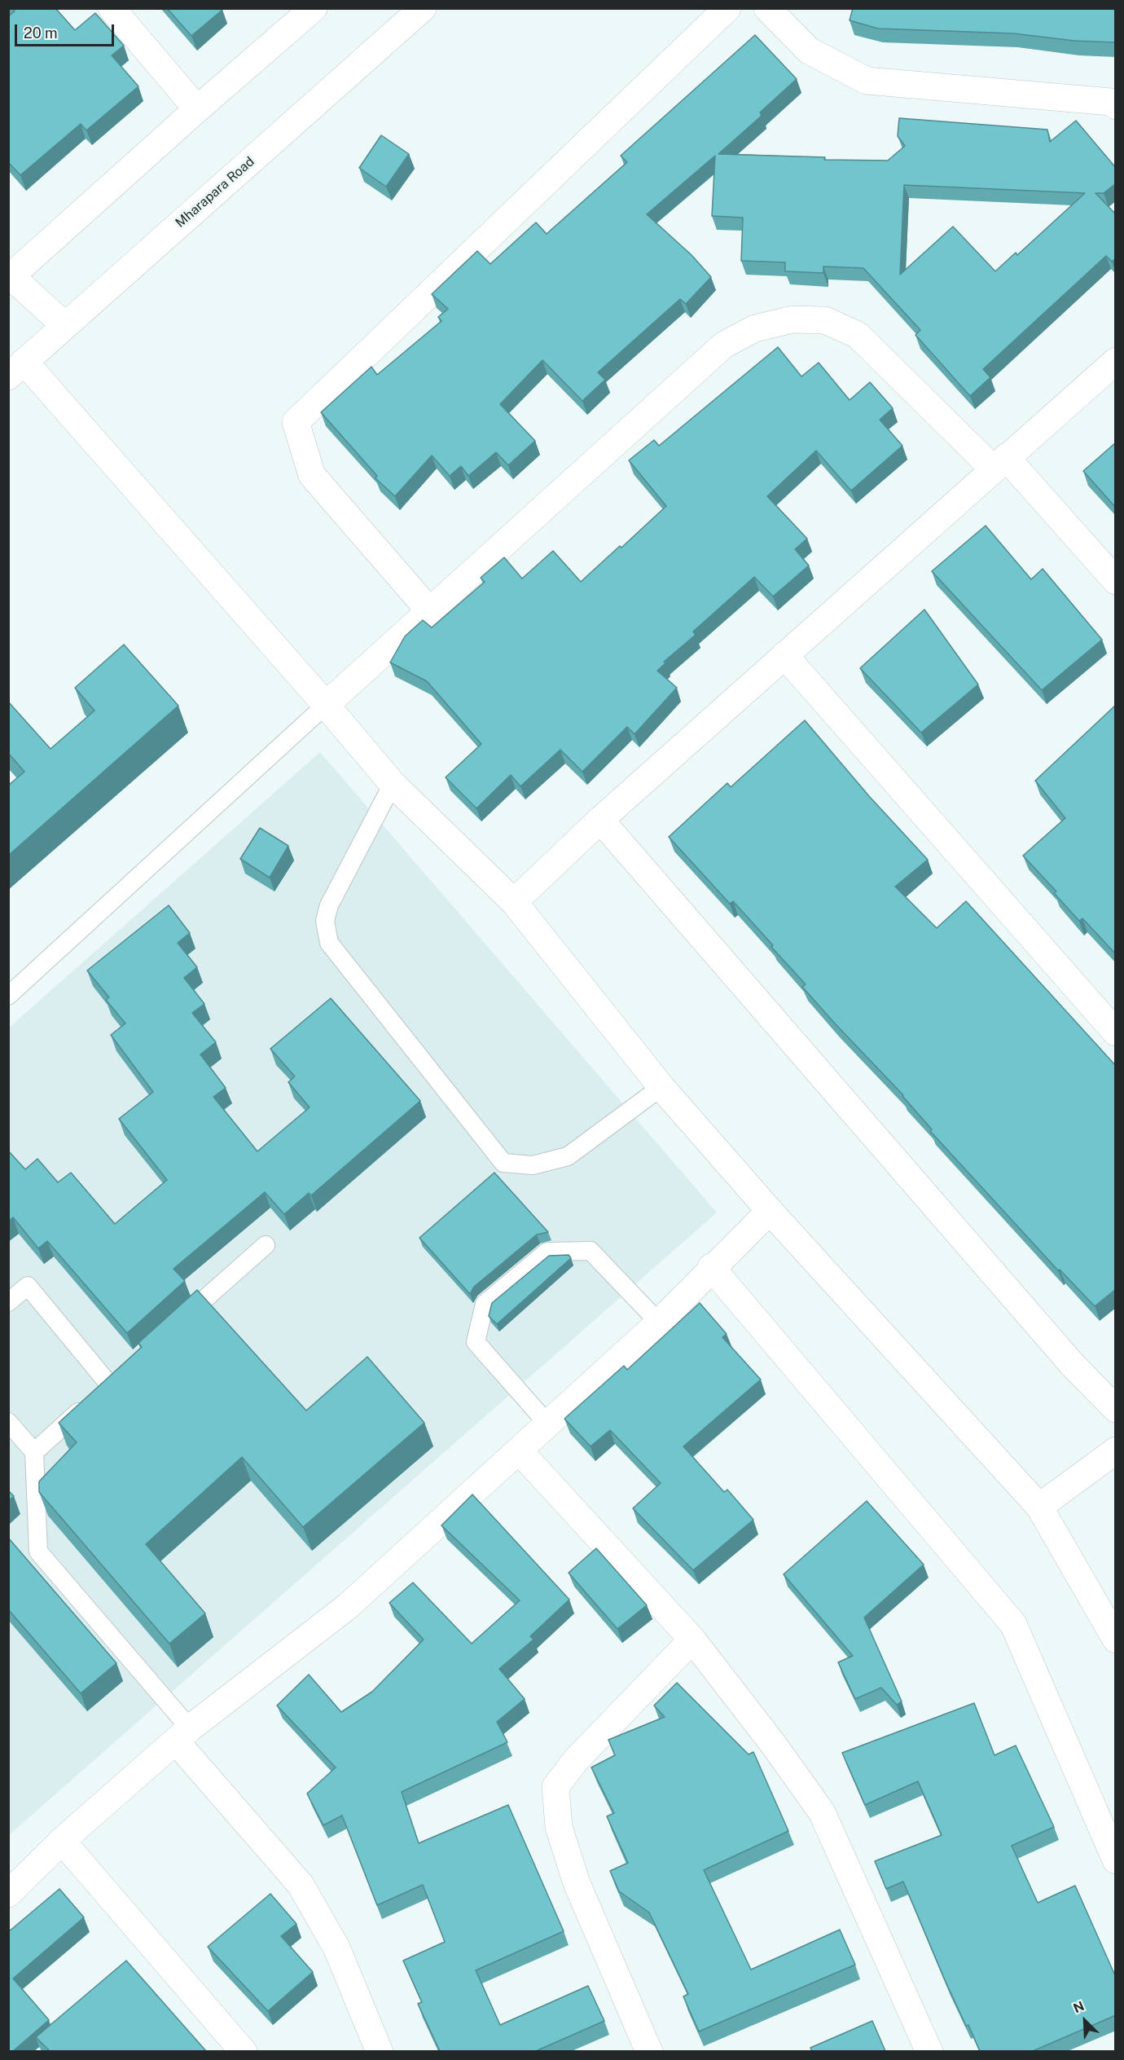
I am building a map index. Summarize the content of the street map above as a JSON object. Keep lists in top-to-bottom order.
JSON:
{
  "streets": {
    "street": ["Mharapara Road"]
  },
  "scale_bar": "20 m",
  "north": "top left"
}
